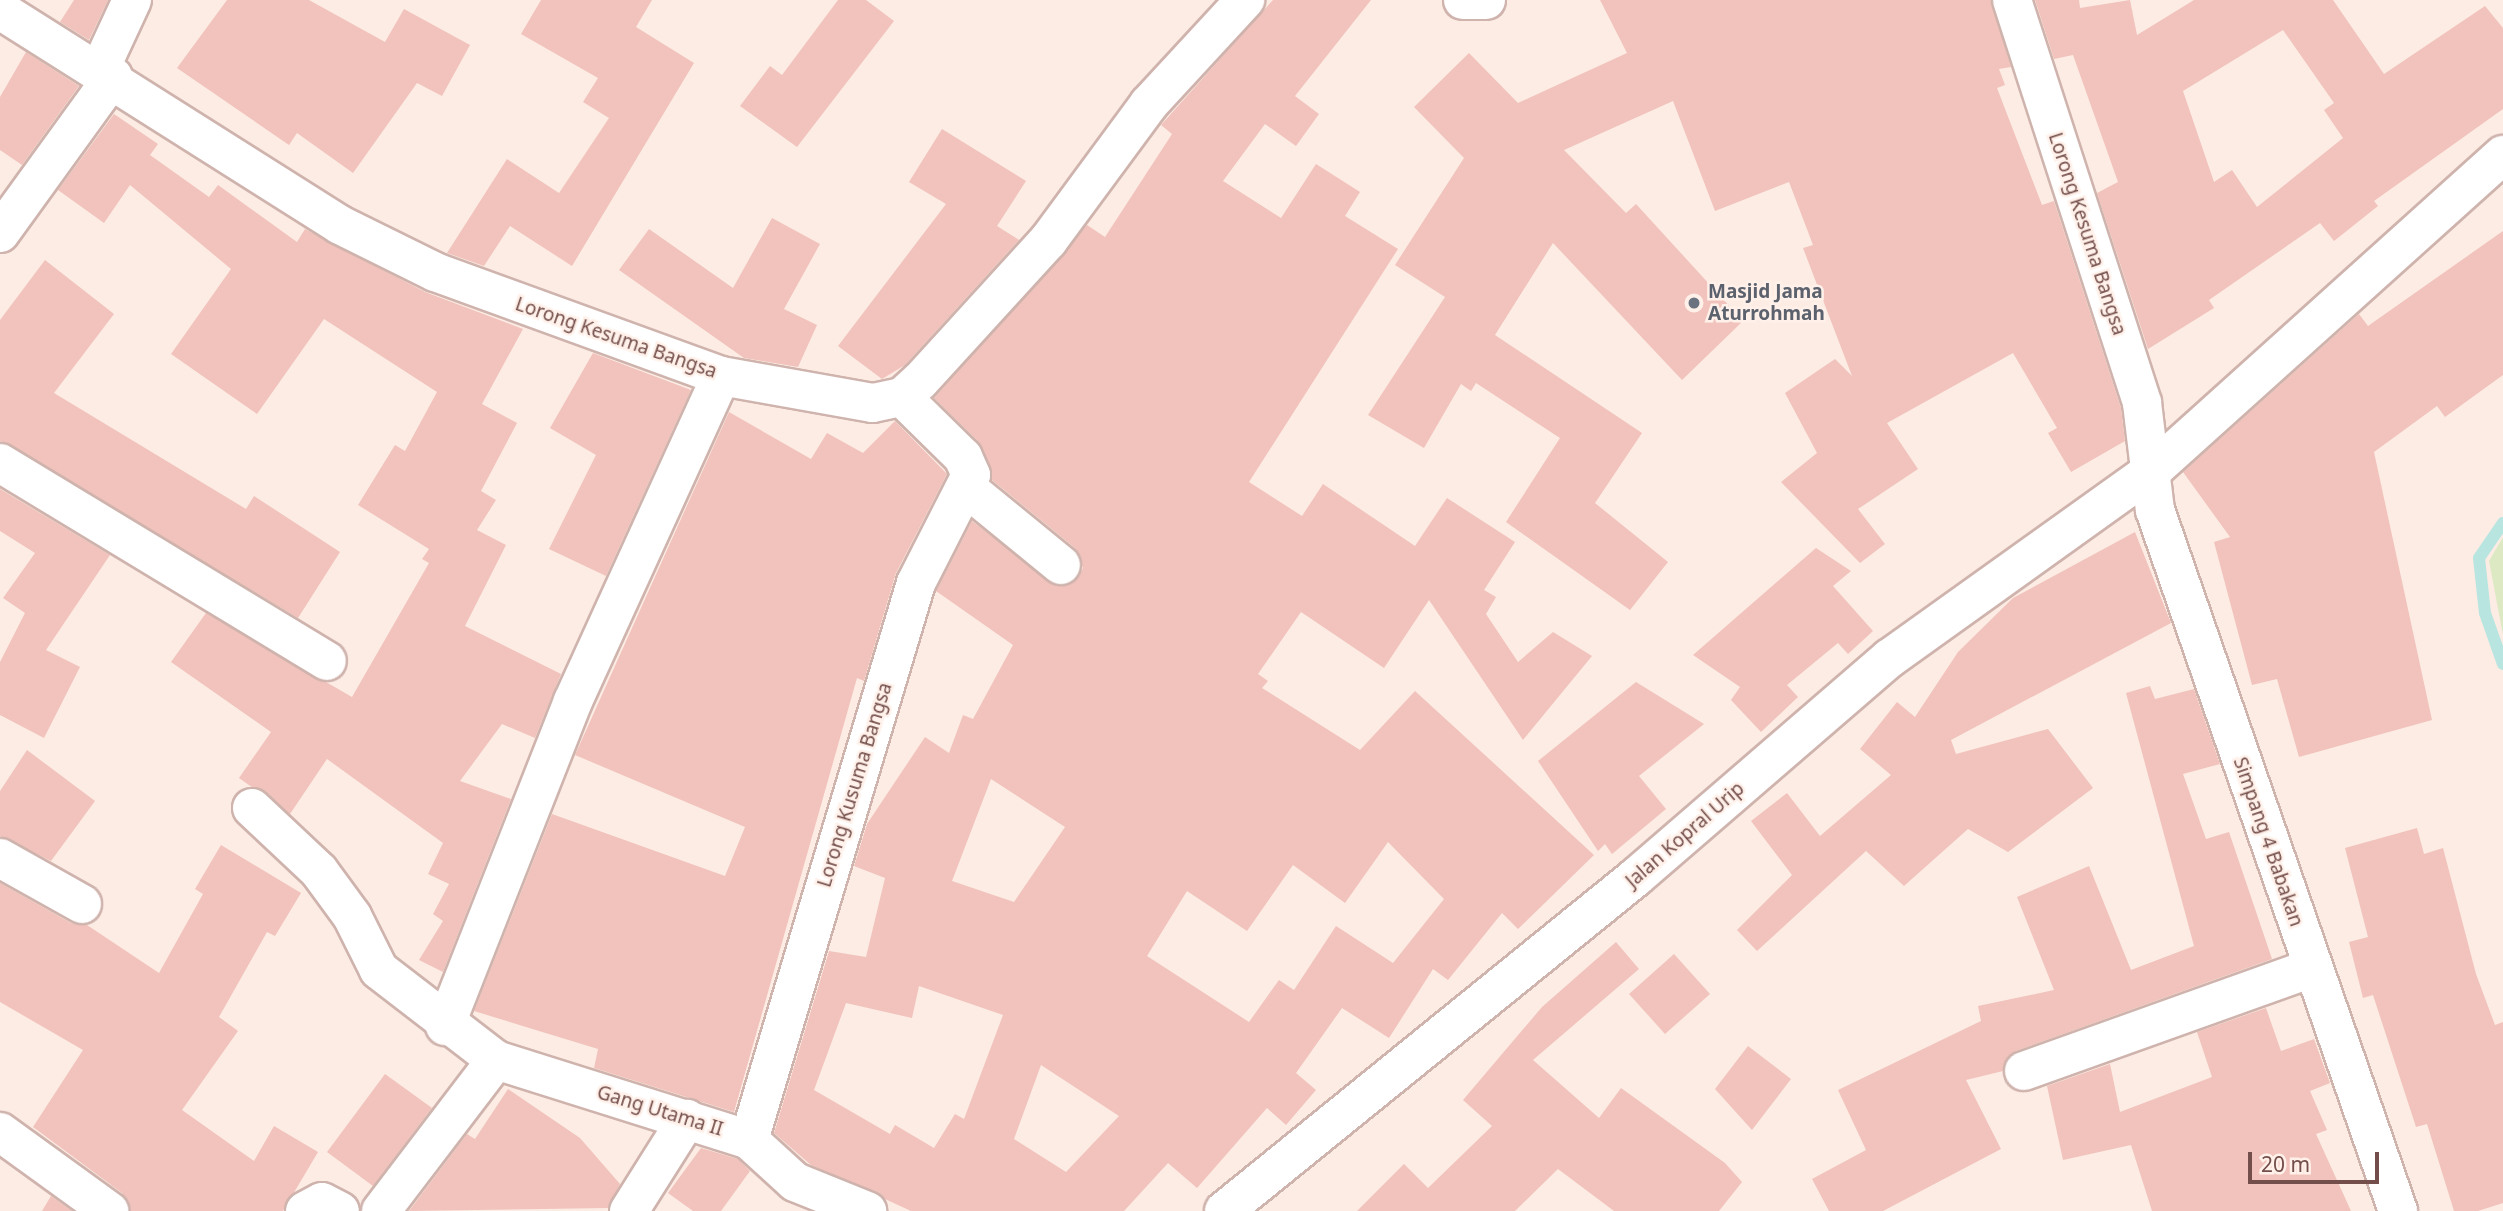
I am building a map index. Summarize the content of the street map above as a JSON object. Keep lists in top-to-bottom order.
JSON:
{
  "streets": {
    "street": [
      "Lorong Kesuma Bangsa",
      "Lorong Kusuma Bangsa",
      "Jalan Kopral Urip",
      "Simpang 4 Babakan",
      "Gang Utama II"
    ]
  },
  "crossings": [
    ["Lorong Kesuma Bangsa", "Jalan Kopral Urip"],
    ["Lorong Kesuma Bangsa", "Simpang 4 Babakan"],
    ["Lorong Kusuma Bangsa", "Gang Utama II"],
    ["Jalan Kopral Urip", "Simpang 4 Babakan"]
  ],
  "places": ["Masjid Jama Aturrohmah"],
  "scale_bar": "20 m"
}
